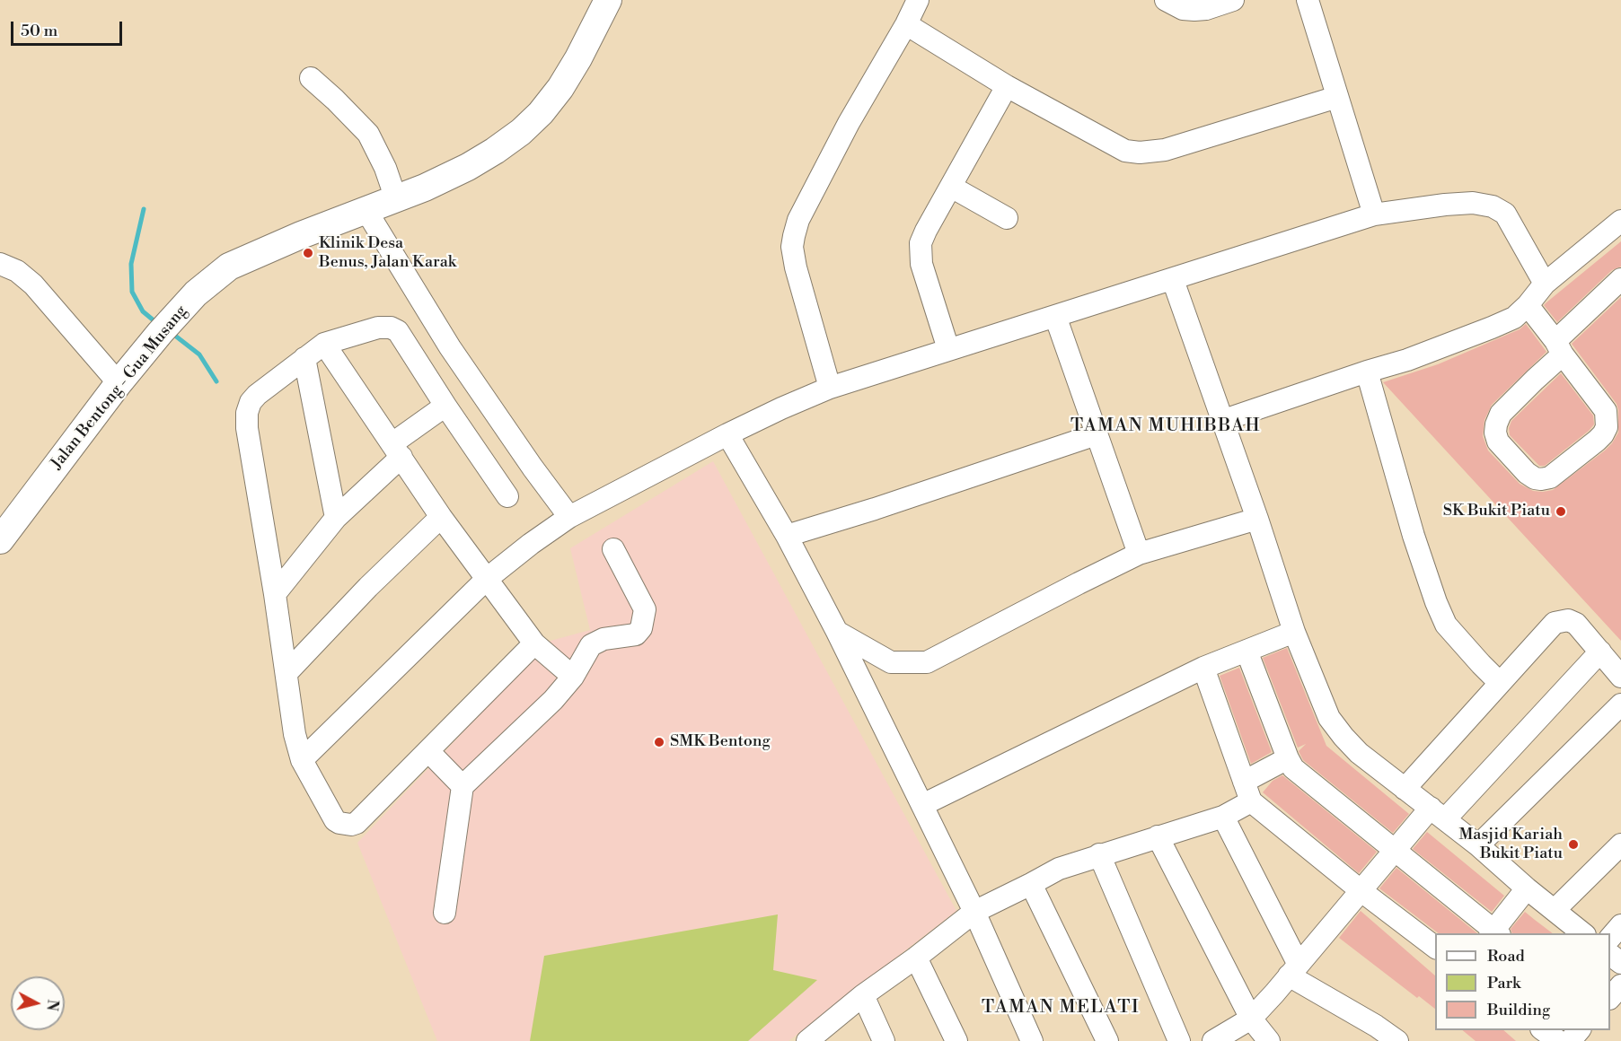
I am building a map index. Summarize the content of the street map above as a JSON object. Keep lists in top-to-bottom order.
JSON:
{
  "streets": {
    "main road": ["Jalan Bentong - Gua Musang"]
  },
  "districts": ["TAMAN MUHIBBAH", "TAMAN MELATI"],
  "places": [
    "Klinik Desa Benus, Jalan Karak",
    "SK Bukit Piatu",
    "SMK Bentong",
    "Masjid Kariah Bukit Piatu"
  ],
  "legend": ["Road", "Park", "Building"],
  "scale_bar": "50 m",
  "north": "right"
}
